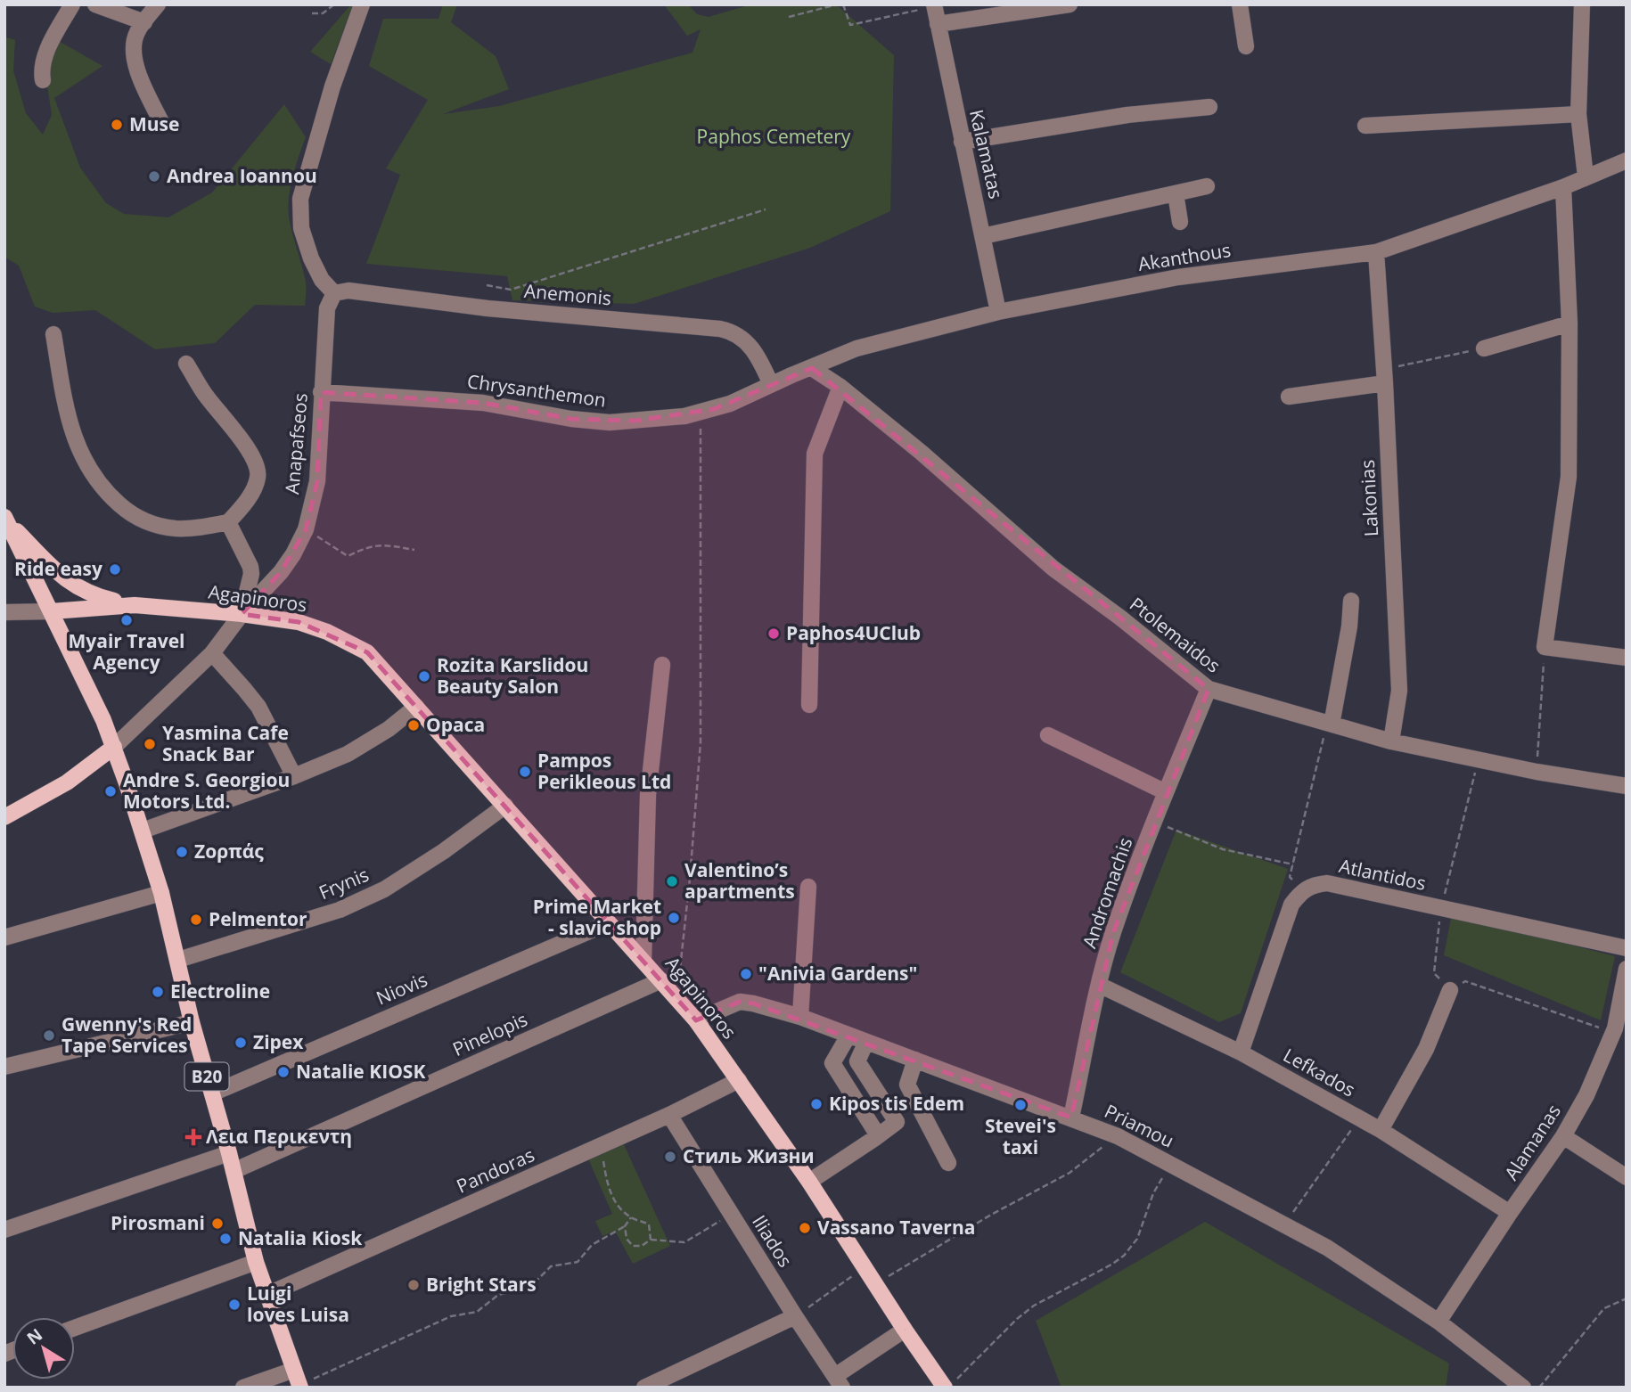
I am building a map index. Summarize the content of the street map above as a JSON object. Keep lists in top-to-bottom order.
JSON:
{
  "streets": {
    "main road": ["Agapinoros", "B20"],
    "street": [
      "Kalamatas",
      "Akanthous",
      "Anemonis",
      "Chrysanthemon",
      "Anapafseos",
      "Lakonias",
      "Ptolemaidos",
      "Atlantidos",
      "Frynis",
      "Andromachis",
      "Niovis",
      "Pinelopis",
      "Lefkados",
      "Priamou",
      "Alamanas",
      "Pandoras",
      "Iliados"
    ]
  },
  "crossings": [
    ["Kalamatas", "Akanthous"],
    ["Akanthous", "Chrysanthemon"],
    ["Akanthous", "Lakonias"],
    ["Akanthous", "Ptolemaidos"],
    ["Anemonis", "Chrysanthemon"],
    ["Anemonis", "Anapafseos"],
    ["Chrysanthemon", "Anapafseos"],
    ["Chrysanthemon", "Ptolemaidos"],
    ["Anapafseos", "Agapinoros"],
    ["Anapafseos", "B20"],
    ["Lakonias", "Ptolemaidos"],
    ["Agapinoros", "Frynis"],
    ["Agapinoros", "Niovis"],
    ["Agapinoros", "Pinelopis"],
    ["Agapinoros", "Priamou"],
    ["Agapinoros", "Pandoras"],
    ["Ptolemaidos", "Andromachis"],
    ["Frynis", "B20"],
    ["Andromachis", "Lefkados"],
    ["Andromachis", "Priamou"],
    ["Niovis", "B20"],
    ["Pinelopis", "B20"],
    ["Lefkados", "Alamanas"],
    ["B20", "Pandoras"],
    ["Priamou", "Alamanas"],
    ["Pandoras", "Iliados"]
  ],
  "parks": ["Paphos Cemetery"],
  "places": {
    "other": [
      "Muse",
      "Andrea Ioannou",
      "Ride easy",
      "Myair Travel Agency",
      "Paphos4UClub",
      "Rozita Karslidou Beauty Salon",
      "Opaca",
      "Yasmina Cafe Snack Bar",
      "Pampos Perikleous Ltd",
      "Andre S. Georgiou Motors Ltd.",
      "Ζορπάς",
      "Valentino’s apartments",
      "Prime Market - slavic shop",
      "Pelmentor",
      "\"Anivia Gardens\"",
      "Electroline",
      "Gwenny's Red Tape Services",
      "Zipex",
      "Natalie KIOSK",
      "Kipos tis Edem",
      "Stevei's taxi",
      "Стиль Жизни",
      "Pirosmani",
      "Vassano Taverna",
      "Natalia Kiosk",
      "Bright Stars",
      "Luigi loves Luisa"
    ],
    "health": ["Λεια Περικεντη"]
  },
  "north": "top left"
}
